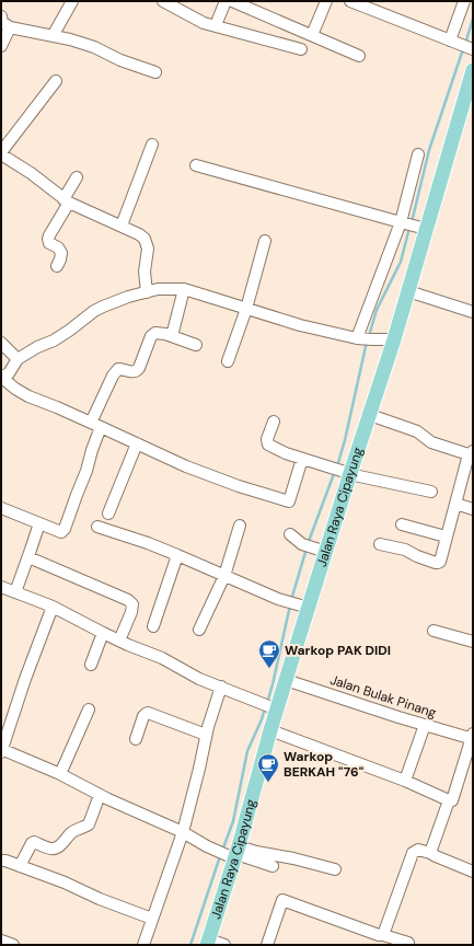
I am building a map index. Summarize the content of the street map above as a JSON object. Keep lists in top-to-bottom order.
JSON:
{
  "streets": {
    "main road": ["Jalan Raya Cipayung"],
    "street": ["Jalan Bulak Pinang"]
  },
  "crossings": [
    ["Jalan Raya Cipayung", "Jalan Bulak Pinang"]
  ],
  "places": {
    "cafe": ["Warkop PAK DIDI", "Warkop BERKAH \"76\""]
  }
}
